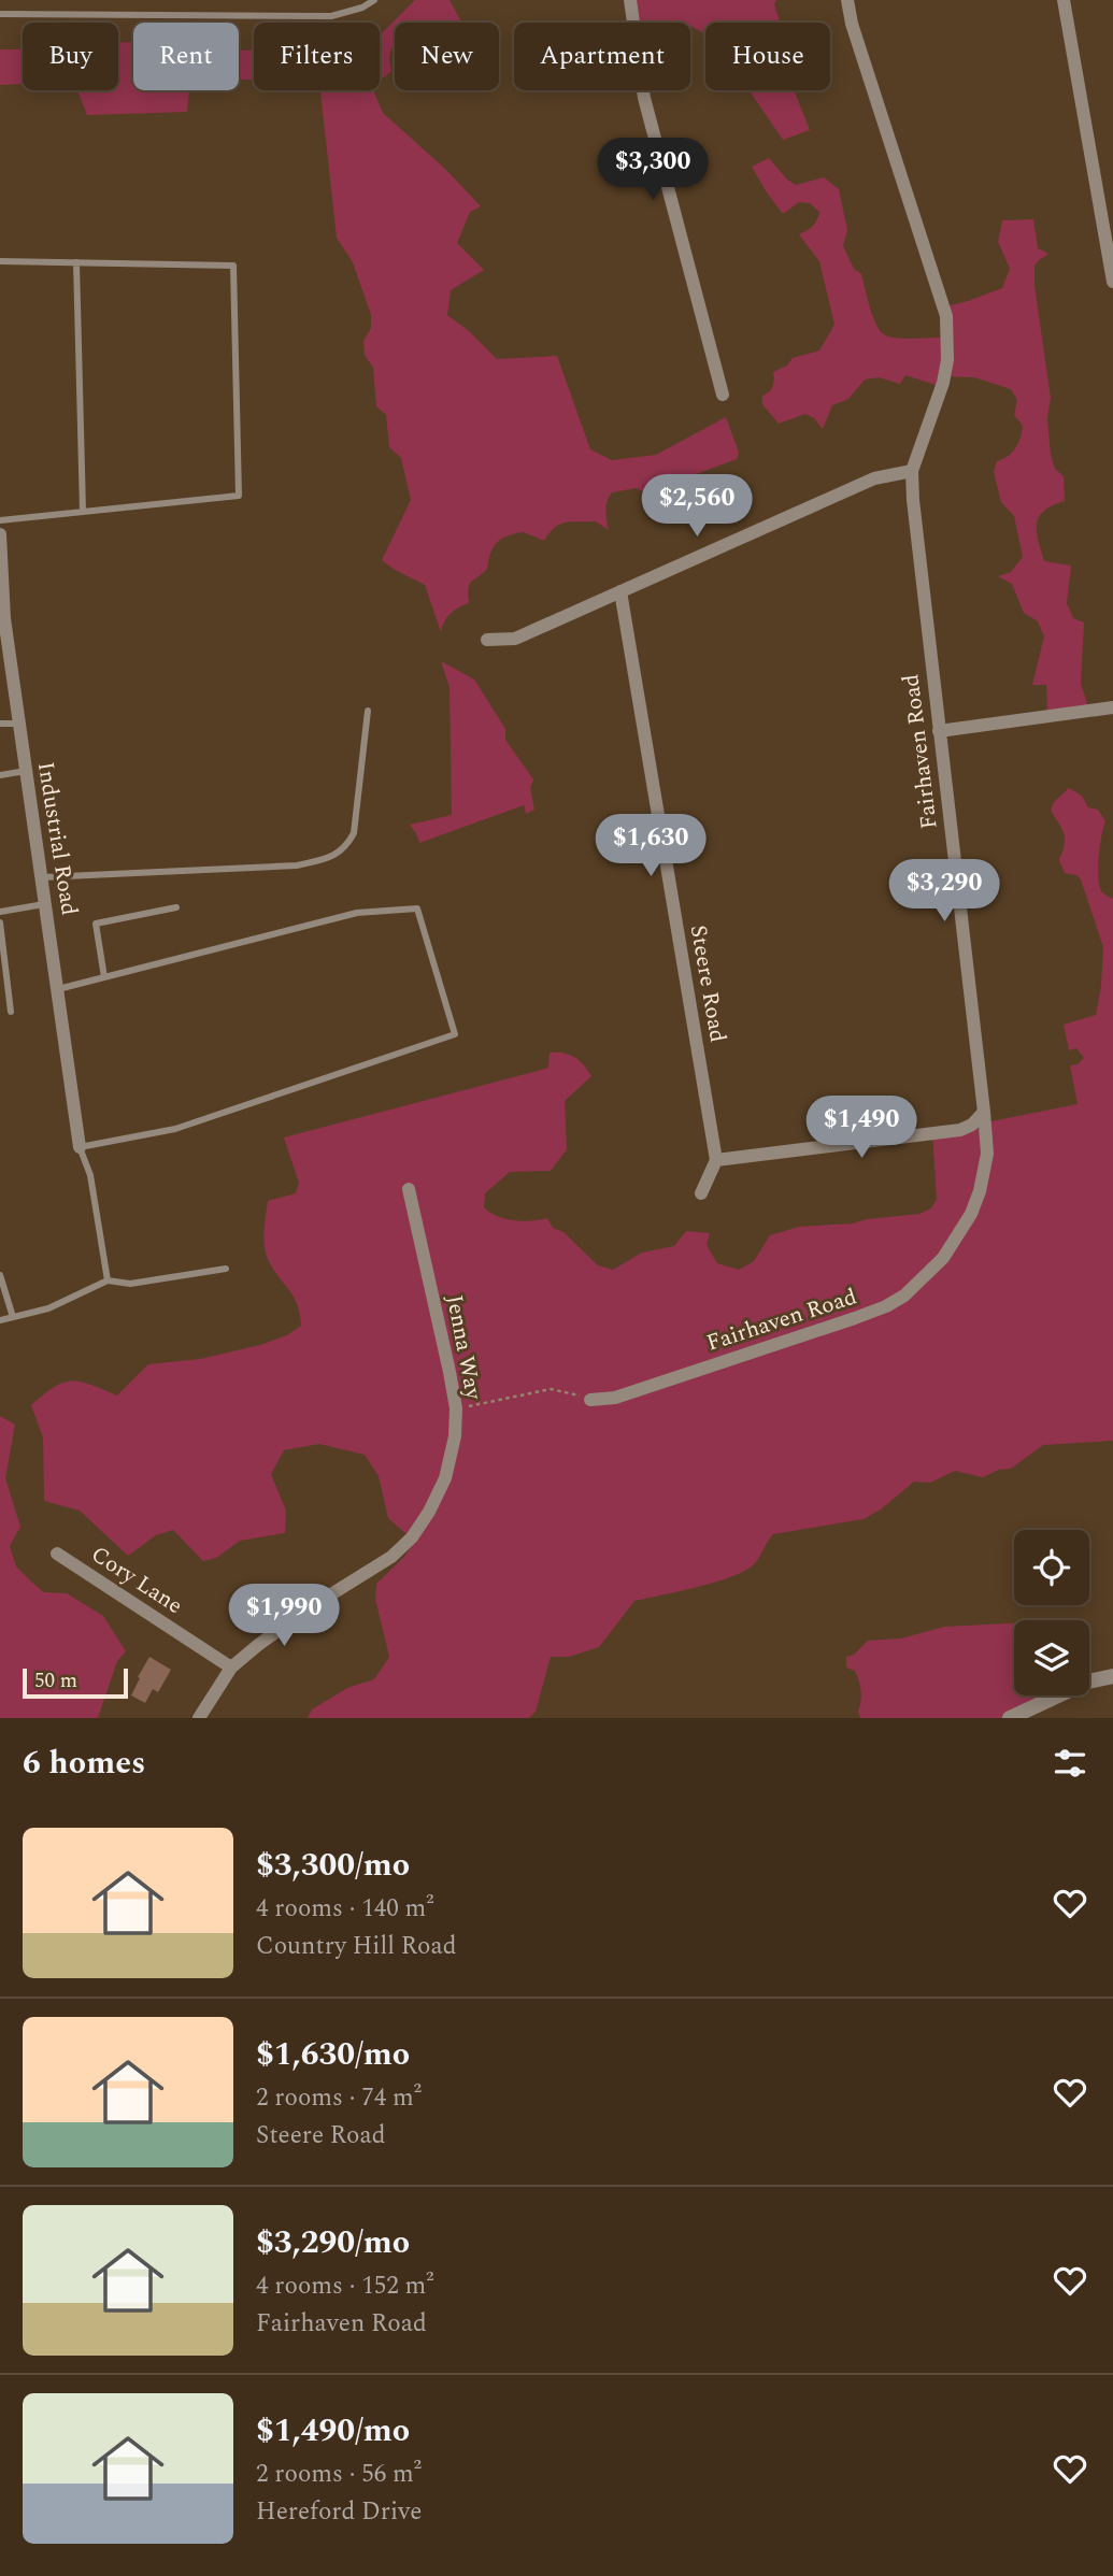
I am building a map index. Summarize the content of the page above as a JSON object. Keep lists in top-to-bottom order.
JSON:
{
  "streets": {
    "street": [
      "Fairhaven Road",
      "Industrial Road",
      "Steere Road",
      "Jenna Way",
      "Cory Lane"
    ]
  },
  "crossings": [
    ["Jenna Way", "Cory Lane"]
  ],
  "scale_bar": "50 m",
  "page": {
    "chip": [
      "Buy",
      "Rent",
      "Filters",
      "New",
      "Apartment",
      "House"
    ],
    "price": [
      "$3,300",
      "$2,560",
      "$1,630",
      "$3,290",
      "$1,490",
      "$1,990"
    ],
    "scale": "50 m",
    "heading": "6 homes",
    "list": [
      {
        "name": "$3,300/mo",
        "note": "4 rooms · 140 m² · Country Hill Road"
      },
      {
        "name": "$1,630/mo",
        "note": "2 rooms · 74 m² · Steere Road"
      },
      {
        "name": "$3,290/mo",
        "note": "4 rooms · 152 m² · Fairhaven Road"
      },
      {
        "name": "$1,490/mo",
        "note": "2 rooms · 56 m² · Hereford Drive"
      }
    ]
  }
}
